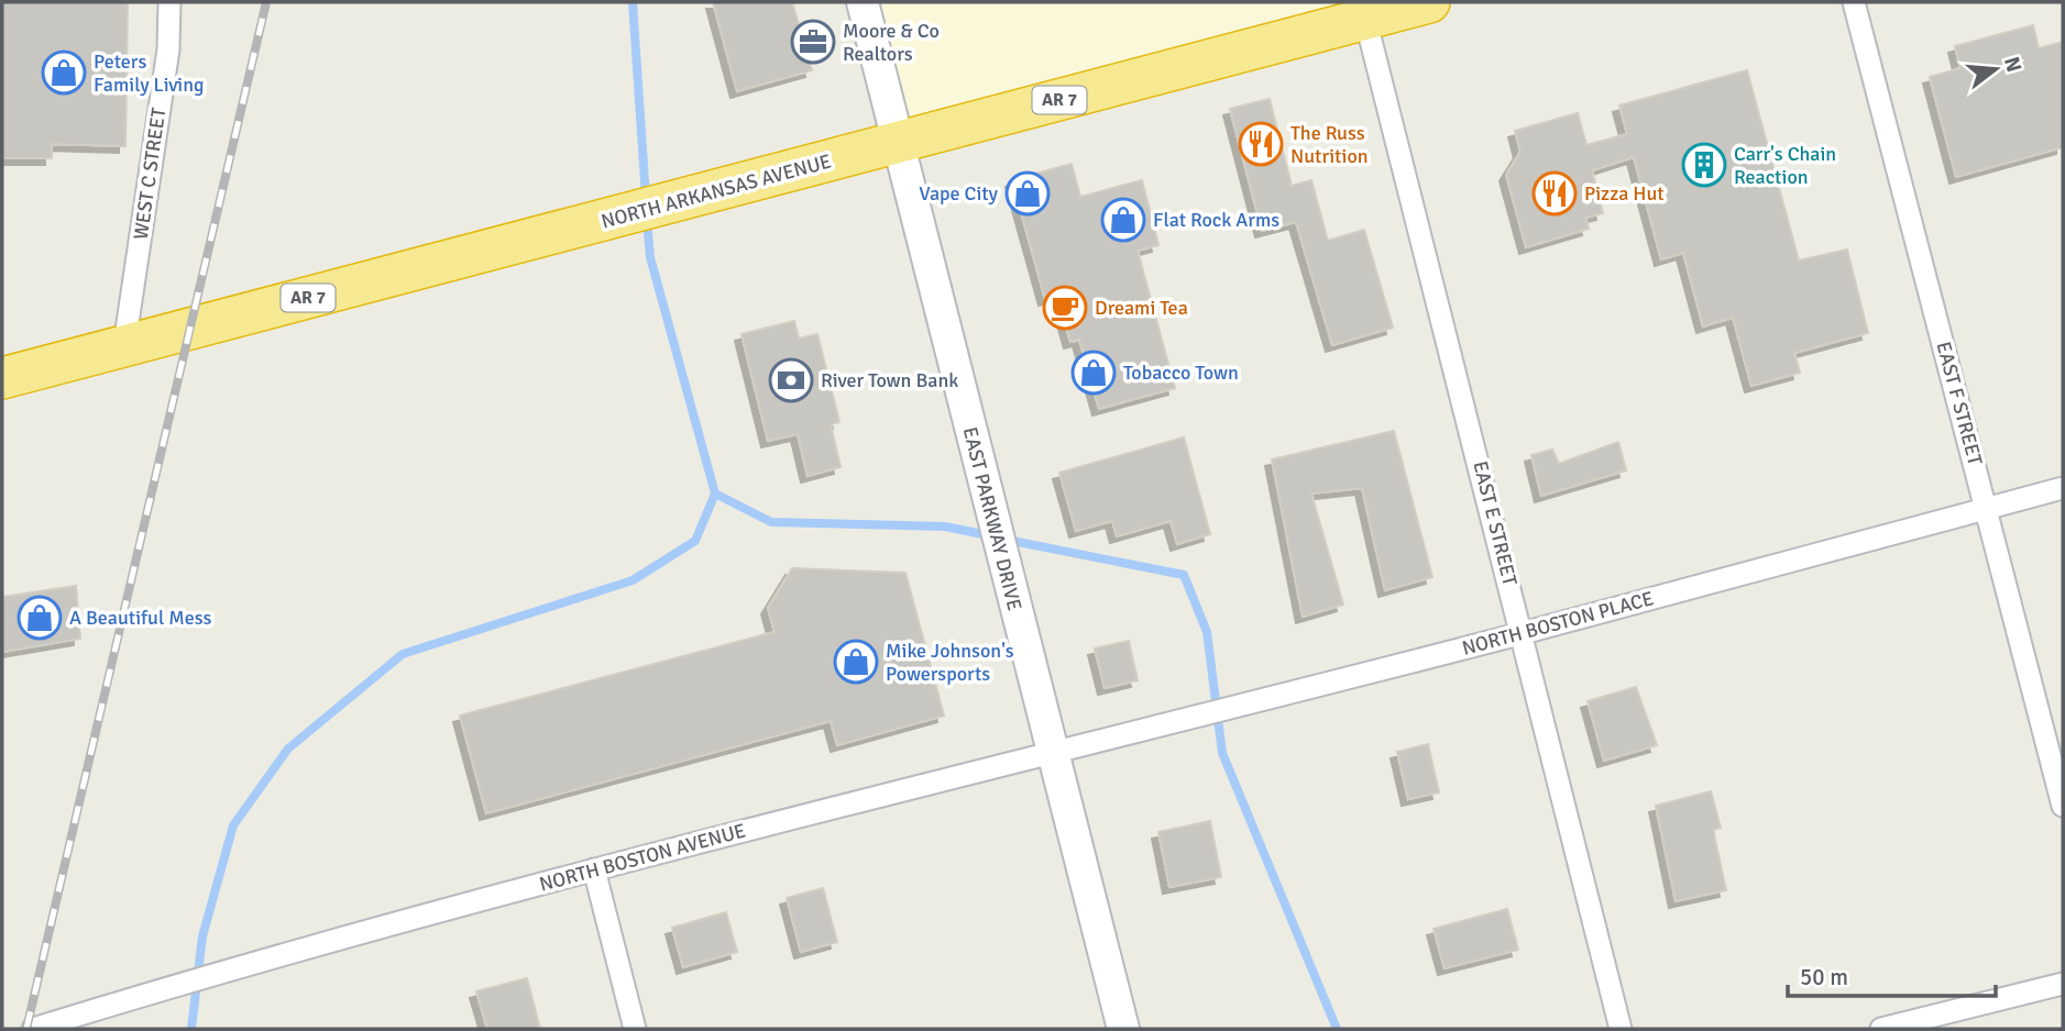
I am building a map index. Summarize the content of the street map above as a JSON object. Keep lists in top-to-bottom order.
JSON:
{
  "streets": {
    "highway": ["AR 7", "NORTH ARKANSAS AVENUE"],
    "main road": ["EAST PARKWAY DRIVE"],
    "street": [
      "WEST C STREET",
      "EAST F STREET",
      "EAST E STREET",
      "NORTH BOSTON PLACE",
      "NORTH BOSTON AVENUE"
    ]
  },
  "crossings": [
    ["WEST C STREET", "NORTH ARKANSAS AVENUE"],
    ["NORTH ARKANSAS AVENUE", "EAST PARKWAY DRIVE"],
    ["NORTH ARKANSAS AVENUE", "EAST E STREET"],
    ["EAST F STREET", "NORTH BOSTON PLACE"],
    ["EAST PARKWAY DRIVE", "NORTH BOSTON PLACE"],
    ["EAST PARKWAY DRIVE", "NORTH BOSTON AVENUE"],
    ["EAST E STREET", "NORTH BOSTON PLACE"],
    ["NORTH BOSTON PLACE", "NORTH BOSTON AVENUE"]
  ],
  "places": {
    "office": ["Moore & Co Realtors"],
    "shop": [
      "Peters Family Living",
      "Vape City",
      "Flat Rock Arms",
      "Tobacco Town",
      "A Beautiful Mess",
      "Mike Johnson's Powersports"
    ],
    "restaurant": ["The Russ Nutrition", "Pizza Hut"],
    "building": ["Carr's Chain Reaction"],
    "cafe": ["Dreami Tea"],
    "bank": ["River Town Bank"]
  },
  "scale_bar": "50 m",
  "north": "right"
}
